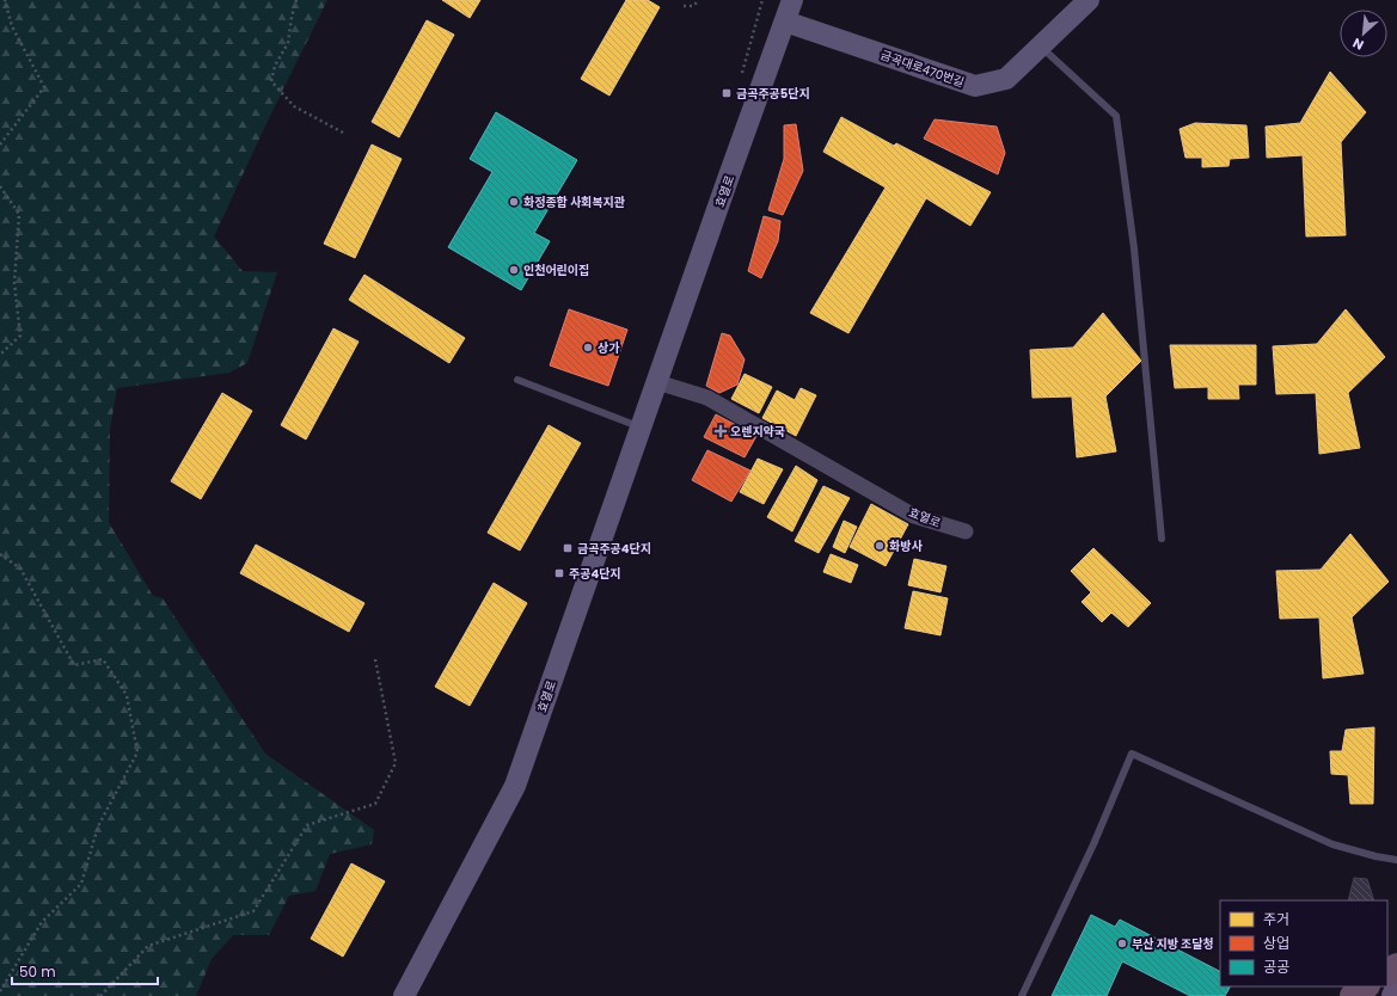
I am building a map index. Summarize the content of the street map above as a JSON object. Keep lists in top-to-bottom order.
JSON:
{
  "streets": {
    "main road": ["금곡대로470번길", "효열로"]
  },
  "crossings": [
    ["금곡대로470번길", "효열로"]
  ],
  "places": {
    "transit": ["금곡주공5단지", "금곡주공4단지", "주공4단지"],
    "other": [
      "화정종합 사회복지관",
      "인천어린이집",
      "상가",
      "화방사",
      "부산 지방 조달청"
    ],
    "health": ["오렌지약국"]
  },
  "legend": ["주거", "상업", "공공"],
  "scale_bar": "50 m",
  "north": "bottom left"
}
